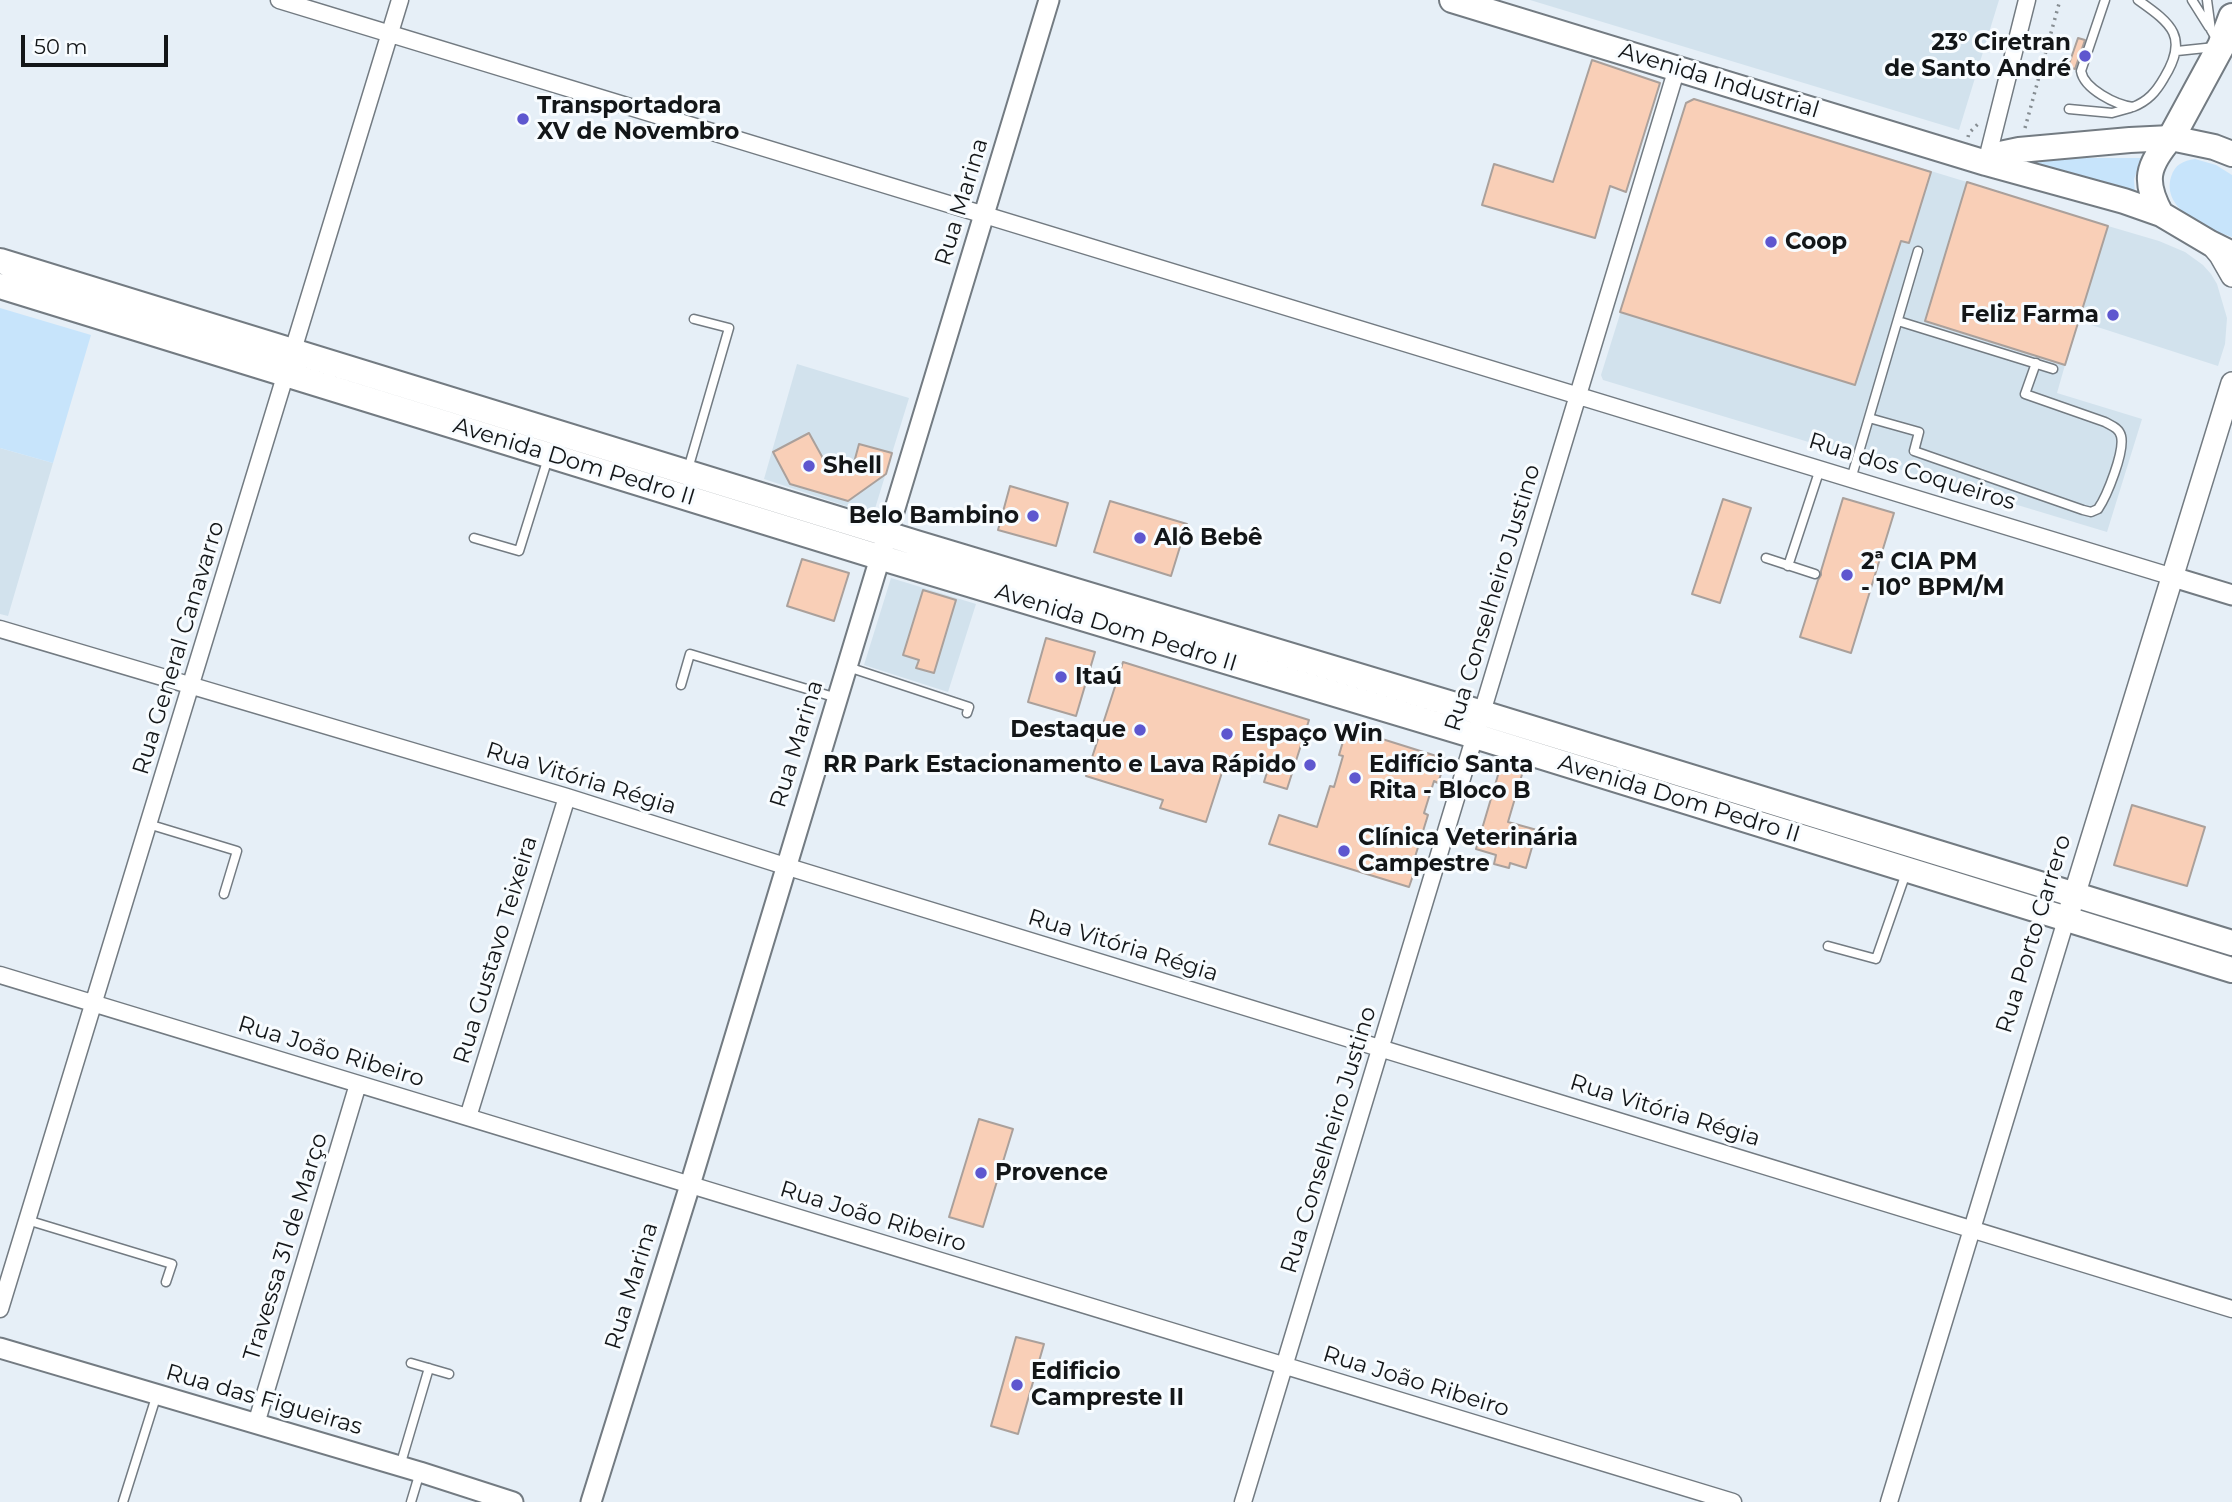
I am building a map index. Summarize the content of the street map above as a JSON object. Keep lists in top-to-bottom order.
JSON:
{
  "streets": {
    "main road": ["Avenida Industrial", "Avenida Dom Pedro II", "Rua Porto Carrero"],
    "street": [
      "Rua Marina",
      "Rua dos Coqueiros",
      "Rua Conselheiro Justino",
      "Rua General Canavarro",
      "Rua Vitória Régia",
      "Rua Gustavo Teixeira",
      "Rua João Ribeiro",
      "Travessa 31 de Março",
      "Rua das Figueiras"
    ]
  },
  "crossings": [
    ["Avenida Industrial", "Rua Conselheiro Justino"],
    ["Rua Marina", "Avenida Dom Pedro II"],
    ["Rua Marina", "Rua dos Coqueiros"],
    ["Rua Marina", "Rua Vitória Régia"],
    ["Rua Marina", "Rua João Ribeiro"],
    ["Avenida Dom Pedro II", "Rua Conselheiro Justino"],
    ["Avenida Dom Pedro II", "Rua General Canavarro"],
    ["Avenida Dom Pedro II", "Rua Porto Carrero"],
    ["Rua dos Coqueiros", "Rua Conselheiro Justino"],
    ["Rua dos Coqueiros", "Rua General Canavarro"],
    ["Rua dos Coqueiros", "Rua Porto Carrero"],
    ["Rua Conselheiro Justino", "Rua Vitória Régia"],
    ["Rua Conselheiro Justino", "Rua João Ribeiro"],
    ["Rua General Canavarro", "Rua Vitória Régia"],
    ["Rua General Canavarro", "Rua João Ribeiro"],
    ["Rua Vitória Régia", "Rua Porto Carrero"],
    ["Rua Vitória Régia", "Rua Gustavo Teixeira"],
    ["Rua Gustavo Teixeira", "Rua João Ribeiro"],
    ["Rua João Ribeiro", "Travessa 31 de Março"],
    ["Travessa 31 de Março", "Rua das Figueiras"]
  ],
  "places": [
    "23° Ciretran de Santo André",
    "Transportadora XV de Novembro",
    "Coop",
    "Feliz Farma",
    "Shell",
    "Belo Bambino",
    "Alô Bebê",
    "2ª CIA PM - 10º BPM/M",
    "Itaú",
    "Destaque",
    "Espaço Win",
    "RR Park Estacionamento e Lava Rápido",
    "Edifício Santa Rita - Bloco B",
    "Clínica Veterinária Campestre",
    "Provence",
    "Edificio Campreste II"
  ],
  "scale_bar": "50 m"
}
